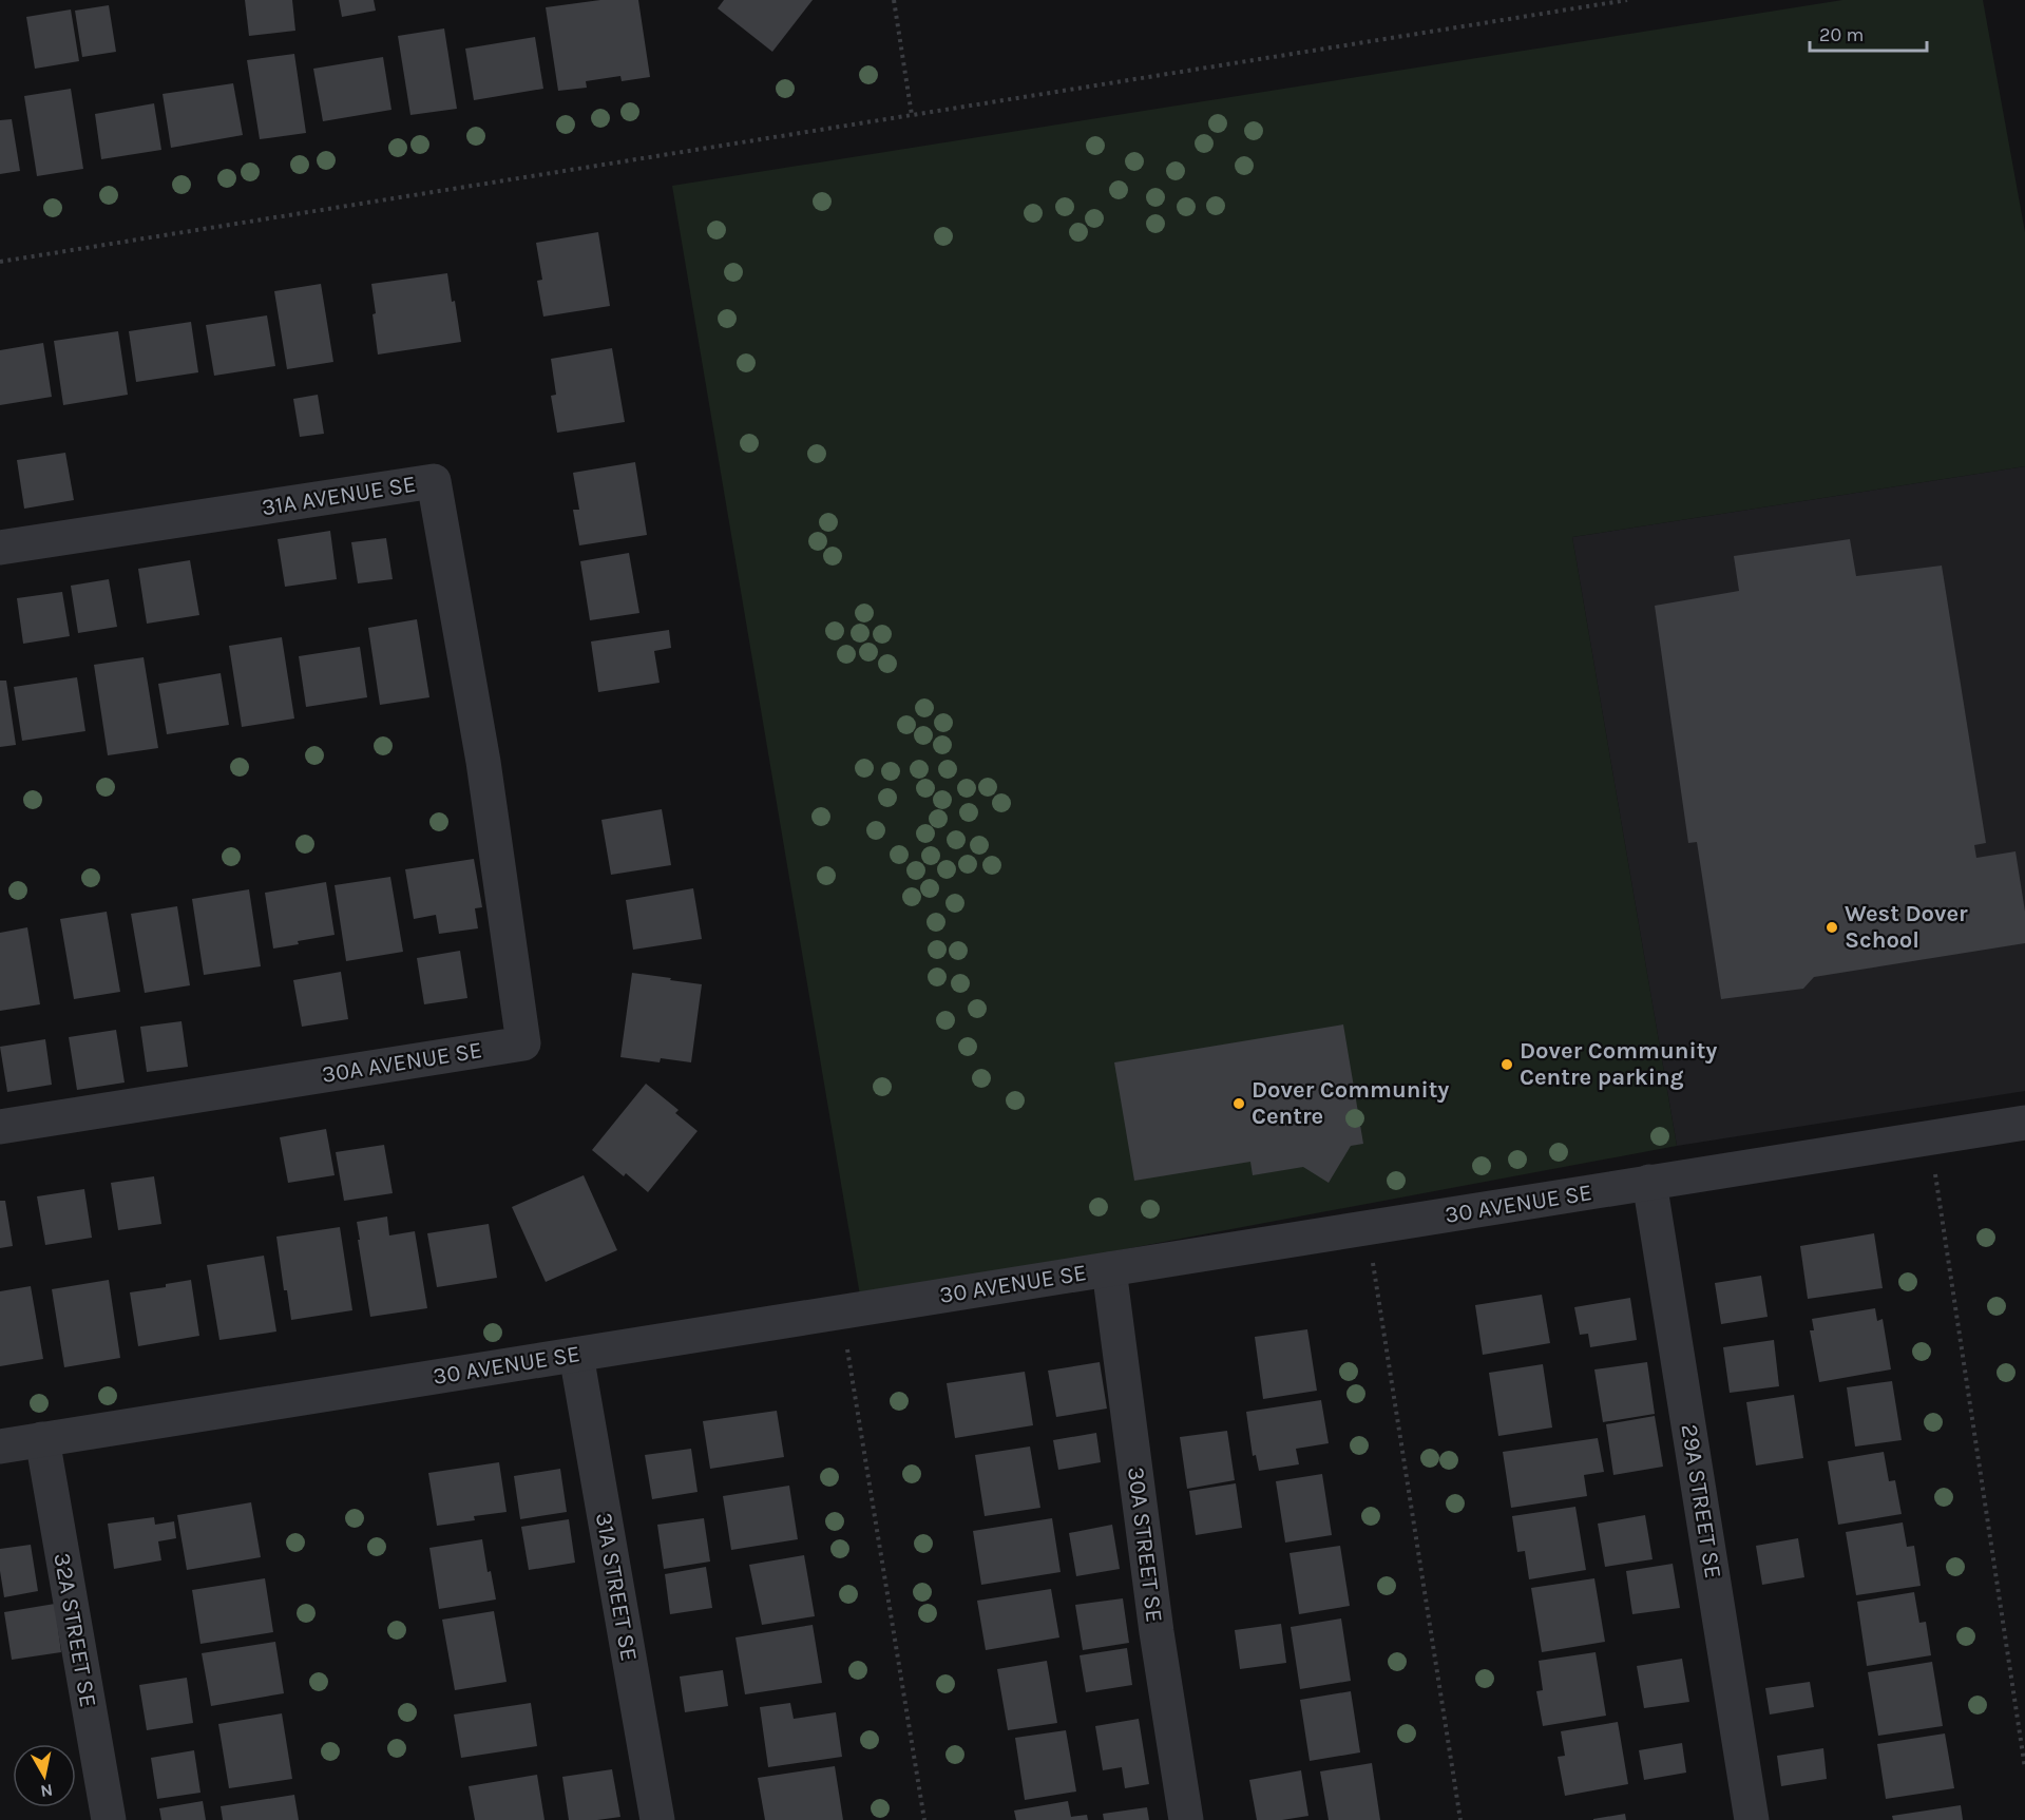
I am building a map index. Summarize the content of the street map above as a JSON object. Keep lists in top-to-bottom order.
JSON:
{
  "streets": {
    "street": [
      "31A AVENUE SE",
      "30A AVENUE SE",
      "30 AVENUE SE",
      "29A STREET SE",
      "30A STREET SE",
      "31A STREET SE",
      "32A STREET SE"
    ]
  },
  "crossings": [
    ["31A AVENUE SE", "30A AVENUE SE"],
    ["30 AVENUE SE", "29A STREET SE"],
    ["30 AVENUE SE", "30A STREET SE"],
    ["30 AVENUE SE", "31A STREET SE"],
    ["30 AVENUE SE", "32A STREET SE"]
  ],
  "places": ["West Dover School", "Dover Community Centre parking", "Dover Community Centre"],
  "scale_bar": "20 m",
  "north": "bottom"
}
